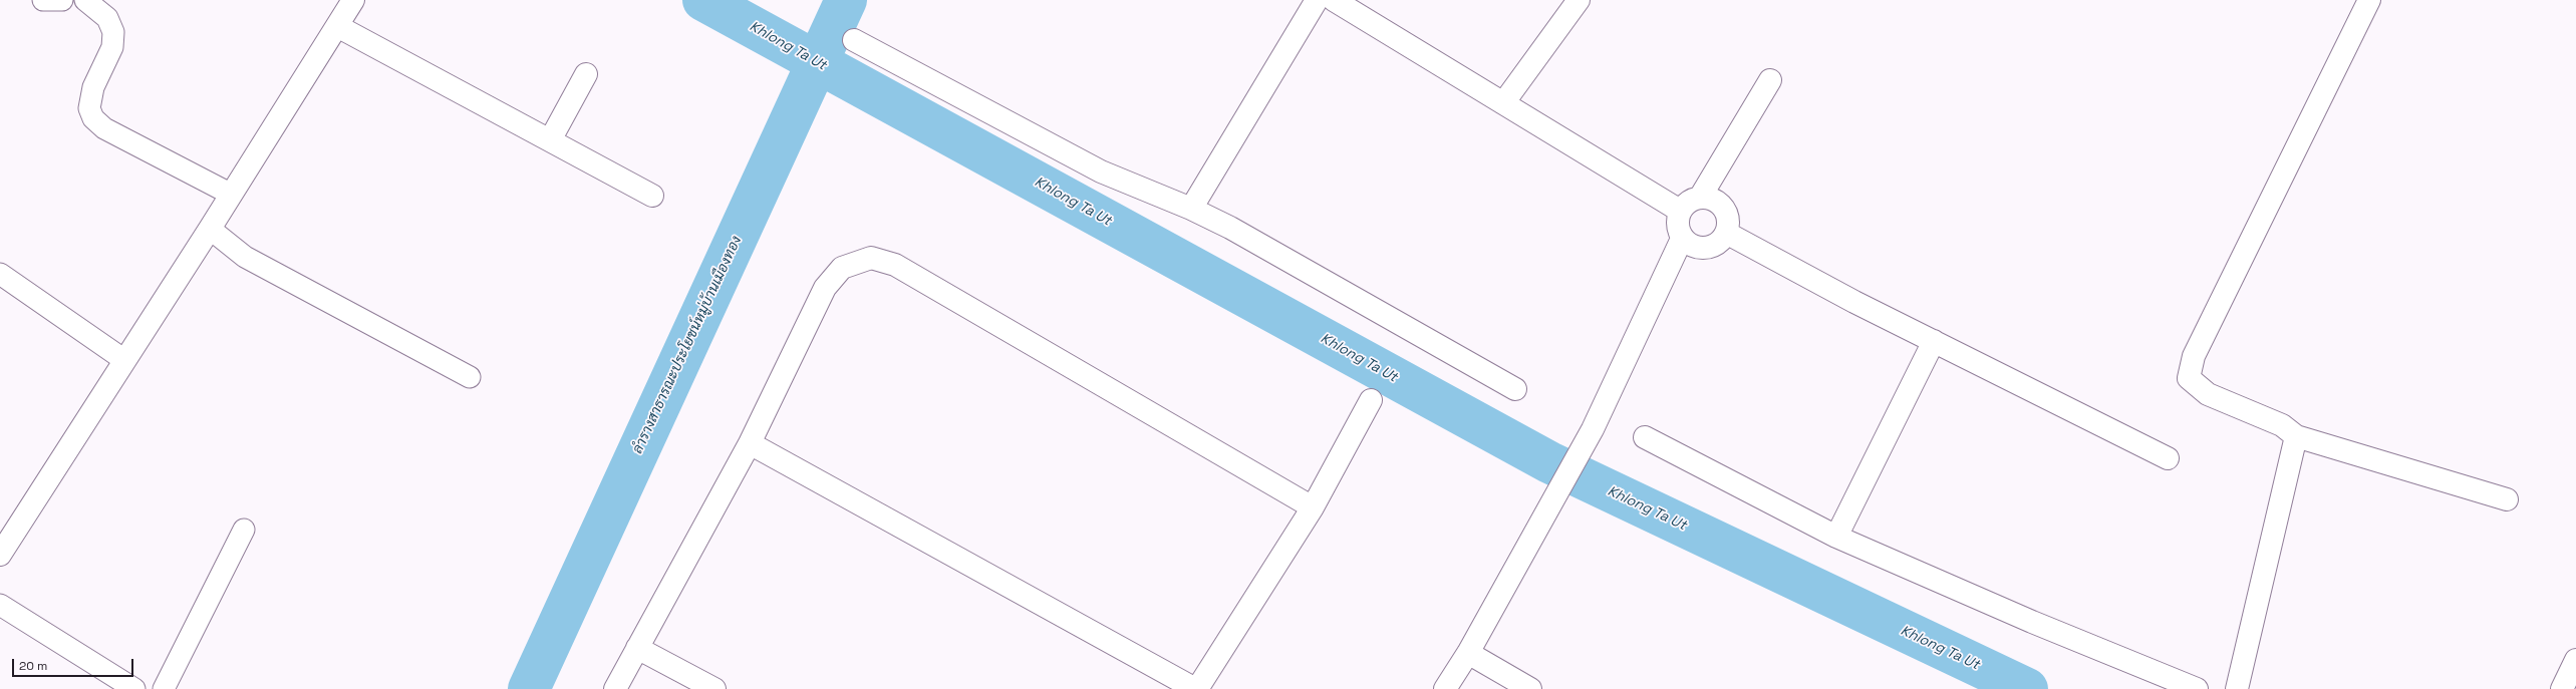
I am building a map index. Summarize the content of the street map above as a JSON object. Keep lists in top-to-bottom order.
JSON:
{
  "water": ["Khlong Ta Ut", "ลำรางสาธารณะประโยชน์หมู่บ้านเมืองทอง"],
  "scale_bar": "20 m"
}
